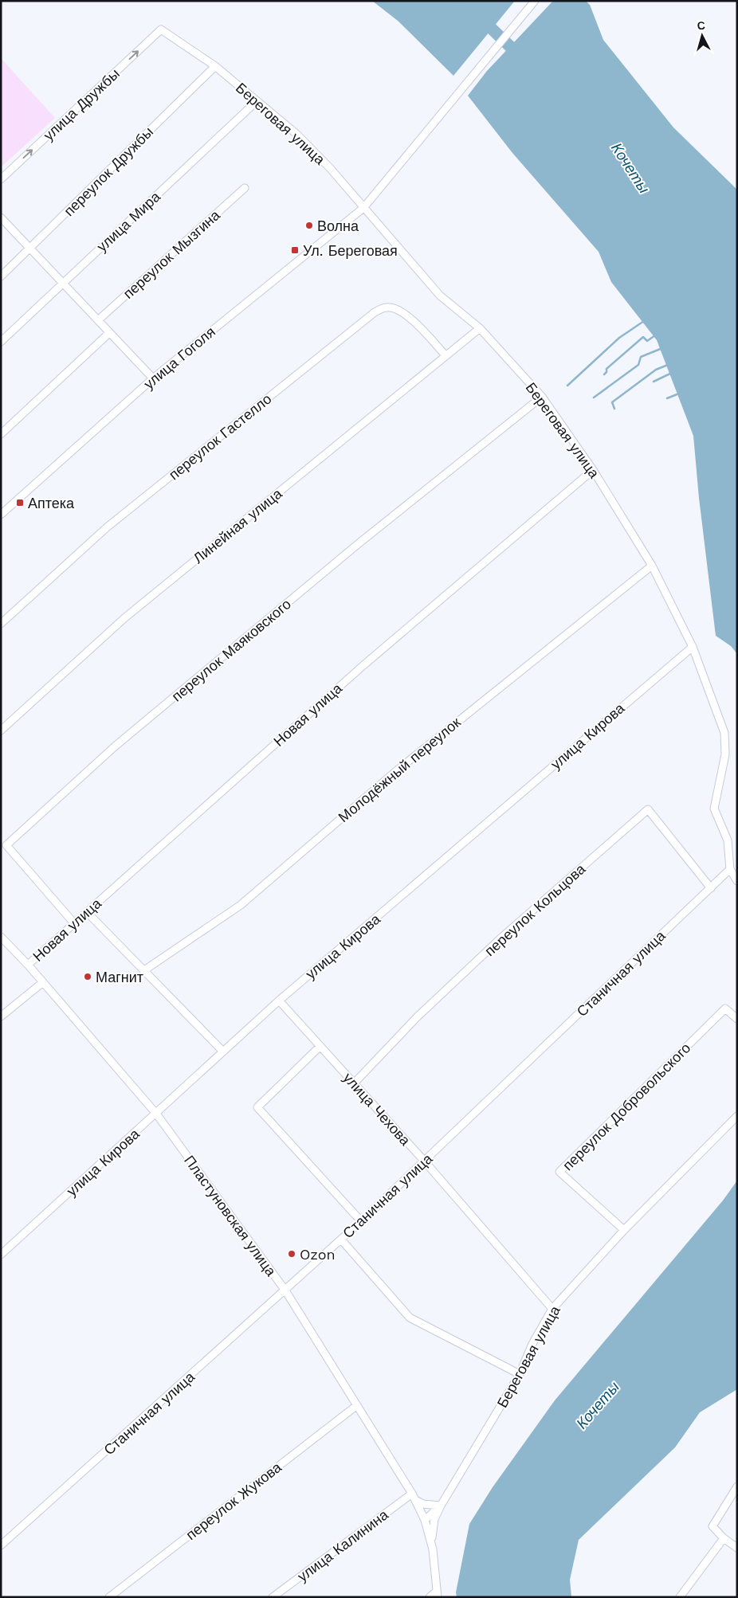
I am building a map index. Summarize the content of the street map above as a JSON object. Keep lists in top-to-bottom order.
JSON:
{
  "streets": {
    "street": [
      "улица Дружбы",
      "Береговая улица",
      "переулок Дружбы",
      "улица Мира",
      "переулок Мызгина",
      "улица Гоголя",
      "переулок Гастелло",
      "Линейная улица",
      "переулок Маяковского",
      "Новая улица",
      "улица Кирова",
      "Молодёжный переулок",
      "переулок Кольцова",
      "Станичная улица",
      "переулок Добровольского",
      "улица Чехова",
      "Пластуновская улица",
      "переулок Жукова",
      "улица Калинина"
    ]
  },
  "crossings": [
    ["улица Дружбы", "Береговая улица"],
    ["Береговая улица", "переулок Дружбы"],
    ["Береговая улица", "улица Мира"],
    ["Береговая улица", "улица Гоголя"],
    ["Береговая улица", "Линейная улица"],
    ["Береговая улица", "переулок Маяковского"],
    ["Береговая улица", "Новая улица"],
    ["Береговая улица", "улица Кирова"],
    ["Береговая улица", "Молодёжный переулок"],
    ["Береговая улица", "Станичная улица"],
    ["Береговая улица", "переулок Добровольского"],
    ["Береговая улица", "улица Чехова"],
    ["Береговая улица", "Пластуновская улица"],
    ["переулок Гастелло", "Линейная улица"],
    ["переулок Маяковского", "Новая улица"],
    ["Новая улица", "Пластуновская улица"],
    ["улица Кирова", "улица Чехова"],
    ["улица Кирова", "Пластуновская улица"],
    ["переулок Кольцова", "Станичная улица"],
    ["переулок Кольцова", "улица Чехова"],
    ["Станичная улица", "улица Чехова"],
    ["Станичная улица", "Пластуновская улица"],
    ["Пластуновская улица", "переулок Жукова"],
    ["Пластуновская улица", "улица Калинина"]
  ],
  "one_way": ["улица Дружбы"],
  "water": ["Кочеты"],
  "places": {
    "other": ["Волна", "Магнит", "Ozon"],
    "transit": ["Ул. Береговая", "Аптека"]
  },
  "north": "top"
}
